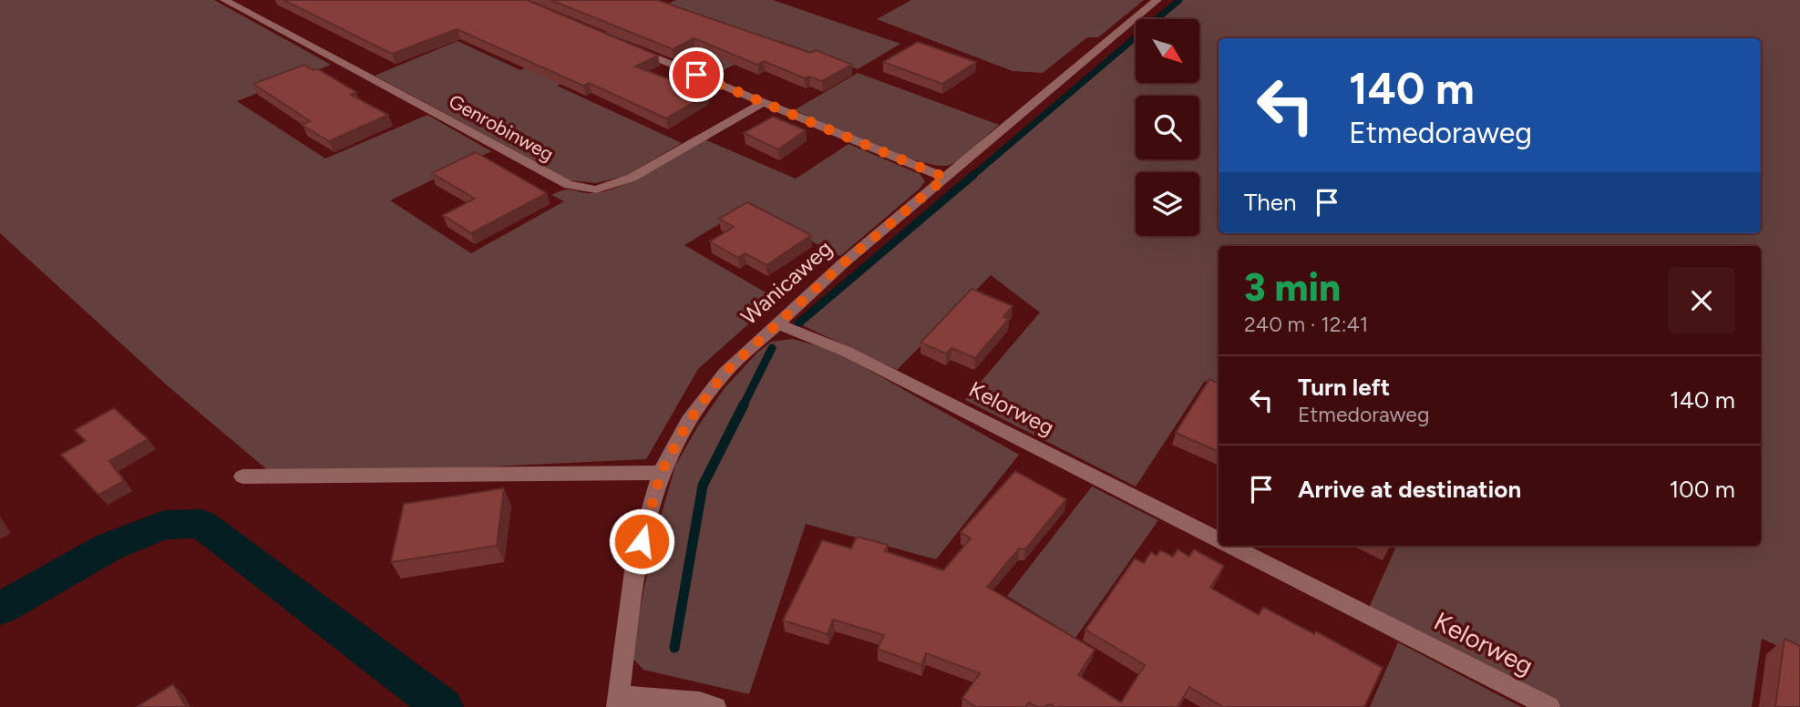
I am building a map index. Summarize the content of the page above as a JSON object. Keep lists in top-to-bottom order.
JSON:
{
  "streets": {
    "street": ["Genrobinweg", "Wanicaweg", "Kelorweg"]
  },
  "crossings": [
    ["Wanicaweg", "Kelorweg"]
  ],
  "north": "bottom right",
  "page": {
    "turn": ["140 m", "Etmedoraweg"],
    "then": "Then",
    "heading": ["3 min", "240 m · 12:41"],
    "list": [
      {
        "name": "Turn left",
        "note": "Etmedoraweg",
        "value": "140 m"
      },
      {
        "name": "Arrive at destination",
        "value": "100 m"
      }
    ]
  }
}
